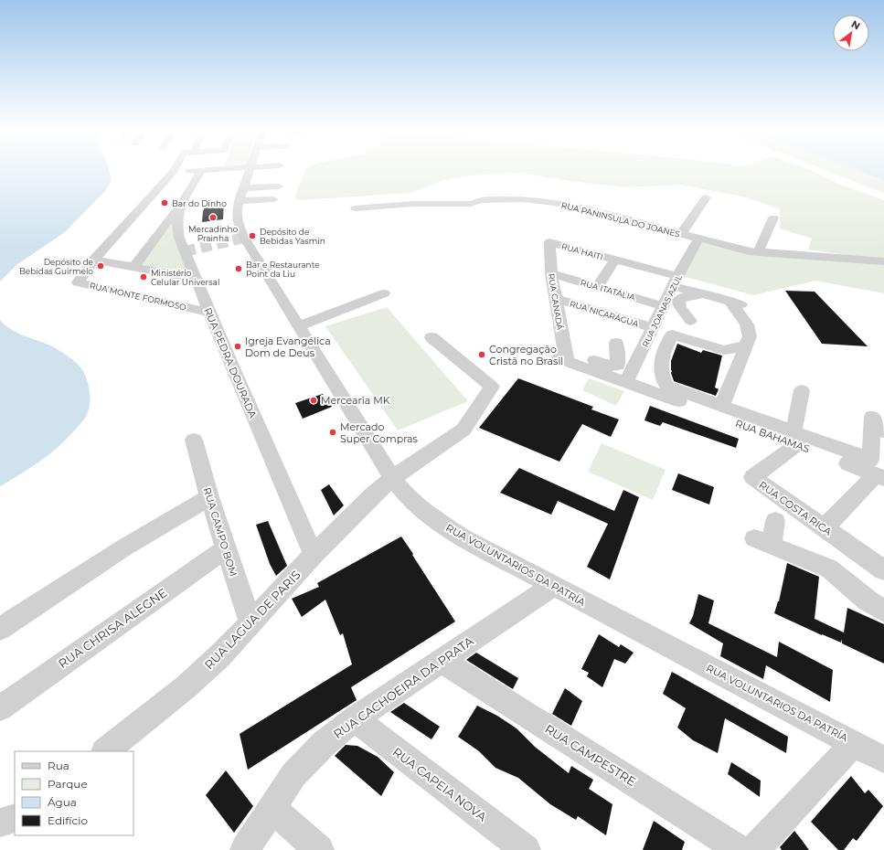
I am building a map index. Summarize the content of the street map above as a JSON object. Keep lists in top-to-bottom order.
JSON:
{
  "streets": {
    "street": [
      "RUA PANINSULA DO JOANES",
      "RUA HAITI",
      "RUA ITATÁLIA",
      "RUA MONTE FORMOSO",
      "RUA CANADÁ",
      "RUA JOANAS AZUL",
      "RUA NICARÁGUA",
      "RUA PEDRA DOURADA",
      "RUA BAHAMAS",
      "RUA COSTA RICA",
      "RUA CAMPO BOM",
      "RUA VOLUNTARIOS DA PATRÍA",
      "RUA LAGUA DE PARIS",
      "RUA CHRISA ALEGNE",
      "RUA CACHOEIRA DA PRATA",
      "RUA CAMPESTRE",
      "RUA CAPEIA NOVA"
    ]
  },
  "crossings": [
    ["RUA PANINSULA DO JOANES", "RUA JOANAS AZUL"],
    ["RUA HAITI", "RUA ITATÁLIA"],
    ["RUA HAITI", "RUA CANADÁ"],
    ["RUA HAITI", "RUA JOANAS AZUL"],
    ["RUA HAITI", "RUA NICARÁGUA"],
    ["RUA ITATÁLIA", "RUA CANADÁ"],
    ["RUA ITATÁLIA", "RUA JOANAS AZUL"],
    ["RUA MONTE FORMOSO", "RUA PEDRA DOURADA"],
    ["RUA CANADÁ", "RUA NICARÁGUA"],
    ["RUA CANADÁ", "RUA BAHAMAS"],
    ["RUA JOANAS AZUL", "RUA NICARÁGUA"],
    ["RUA JOANAS AZUL", "RUA BAHAMAS"],
    ["RUA PEDRA DOURADA", "RUA LAGUA DE PARIS"],
    ["RUA BAHAMAS", "RUA COSTA RICA"],
    ["RUA CAMPO BOM", "RUA LAGUA DE PARIS"],
    ["RUA CAMPO BOM", "RUA CHRISA ALEGNE"],
    ["RUA VOLUNTARIOS DA PATRÍA", "RUA LAGUA DE PARIS"],
    ["RUA VOLUNTARIOS DA PATRÍA", "RUA CACHOEIRA DA PRATA"],
    ["RUA CACHOEIRA DA PRATA", "RUA CAMPESTRE"],
    ["RUA CACHOEIRA DA PRATA", "RUA CAPEIA NOVA"]
  ],
  "places": [
    "Bar do Dinho",
    "Mercadinho Prainha",
    "Depósito de Bebidas Yasmin",
    "Depósito de Bebidas Guirmelo",
    "Bar e Restaurante Point da Liu",
    "Ministério Celular Universal",
    "Igreja Evangélica Dom de Deus",
    "Congregação Cristã no Brasil",
    "Mercearia MK",
    "Mercado Super Compras"
  ],
  "legend": [
    "Rua",
    "Parque",
    "Água",
    "Edifício"
  ],
  "north": "top right"
}
